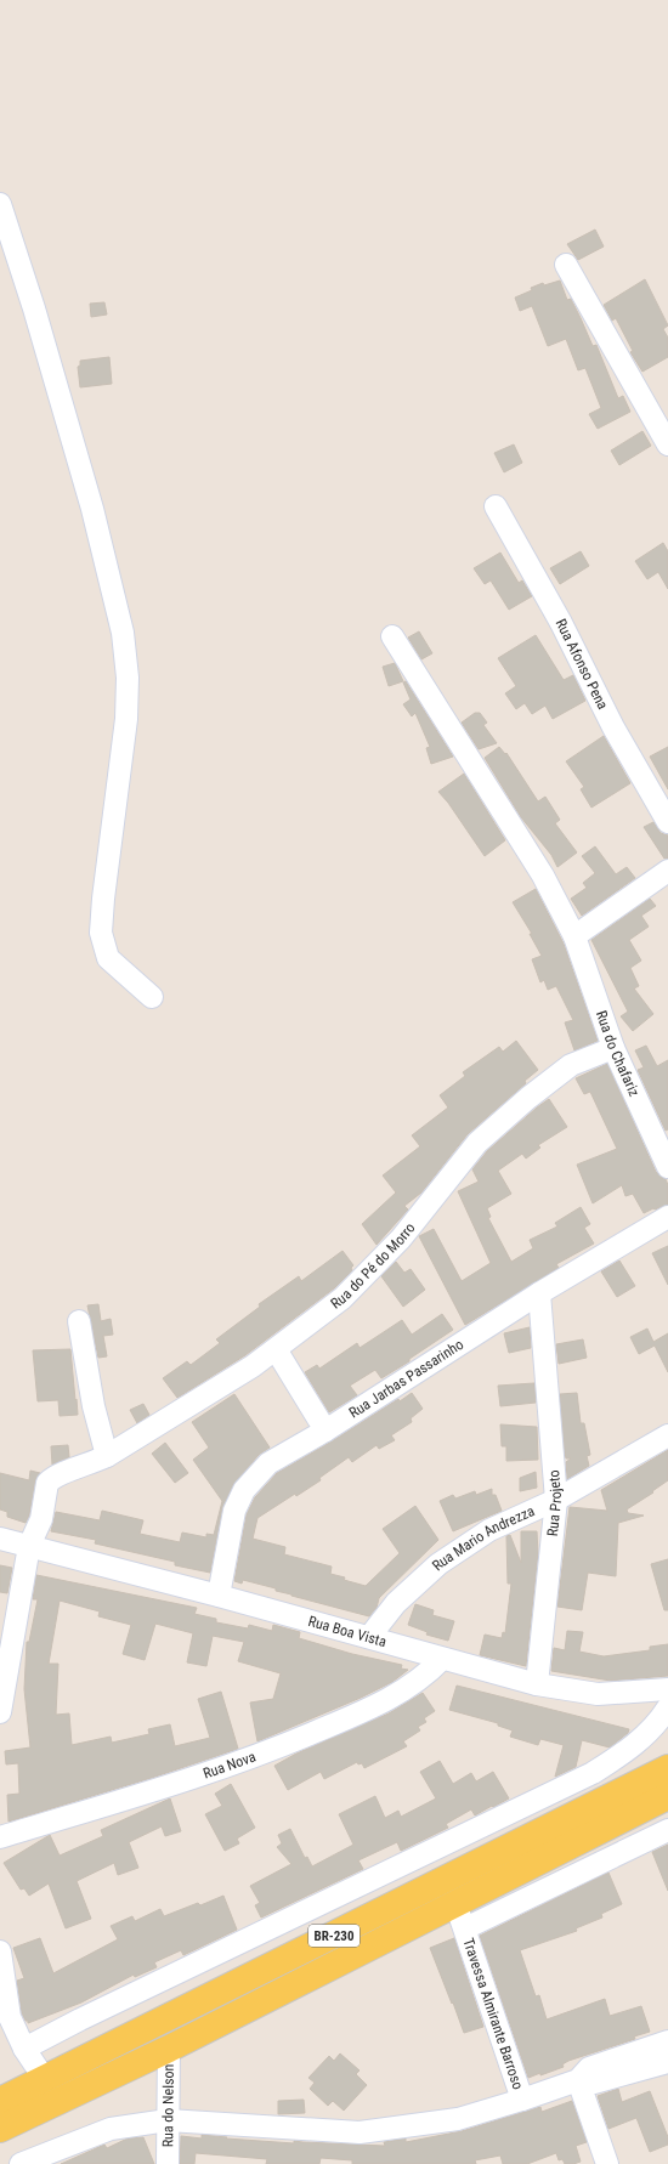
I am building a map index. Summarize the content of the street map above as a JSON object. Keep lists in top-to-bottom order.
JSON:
{
  "streets": {
    "main road": ["BR-230"],
    "street": [
      "Rua Afonso Pena",
      "Rua do Chafariz",
      "Rua do Pé do Morro",
      "Rua Jarbas Passarinho",
      "Rua Projeto",
      "Rua Mario Andrezza",
      "Rua Boa Vista",
      "Rua Nova",
      "Travessa Almirante Barroso",
      "Rua do Nelson"
    ]
  },
  "crossings": [
    ["Rua do Chafariz", "Rua do Pé do Morro"],
    ["Rua do Pé do Morro", "Rua Boa Vista"],
    ["Rua Jarbas Passarinho", "Rua Projeto"],
    ["Rua Jarbas Passarinho", "Rua Boa Vista"],
    ["Rua Projeto", "Rua Mario Andrezza"],
    ["Rua Projeto", "Rua Boa Vista"],
    ["Rua Mario Andrezza", "Rua Boa Vista"],
    ["Rua Boa Vista", "Rua Nova"],
    ["BR-230", "Travessa Almirante Barroso"],
    ["BR-230", "Rua do Nelson"]
  ]
}
